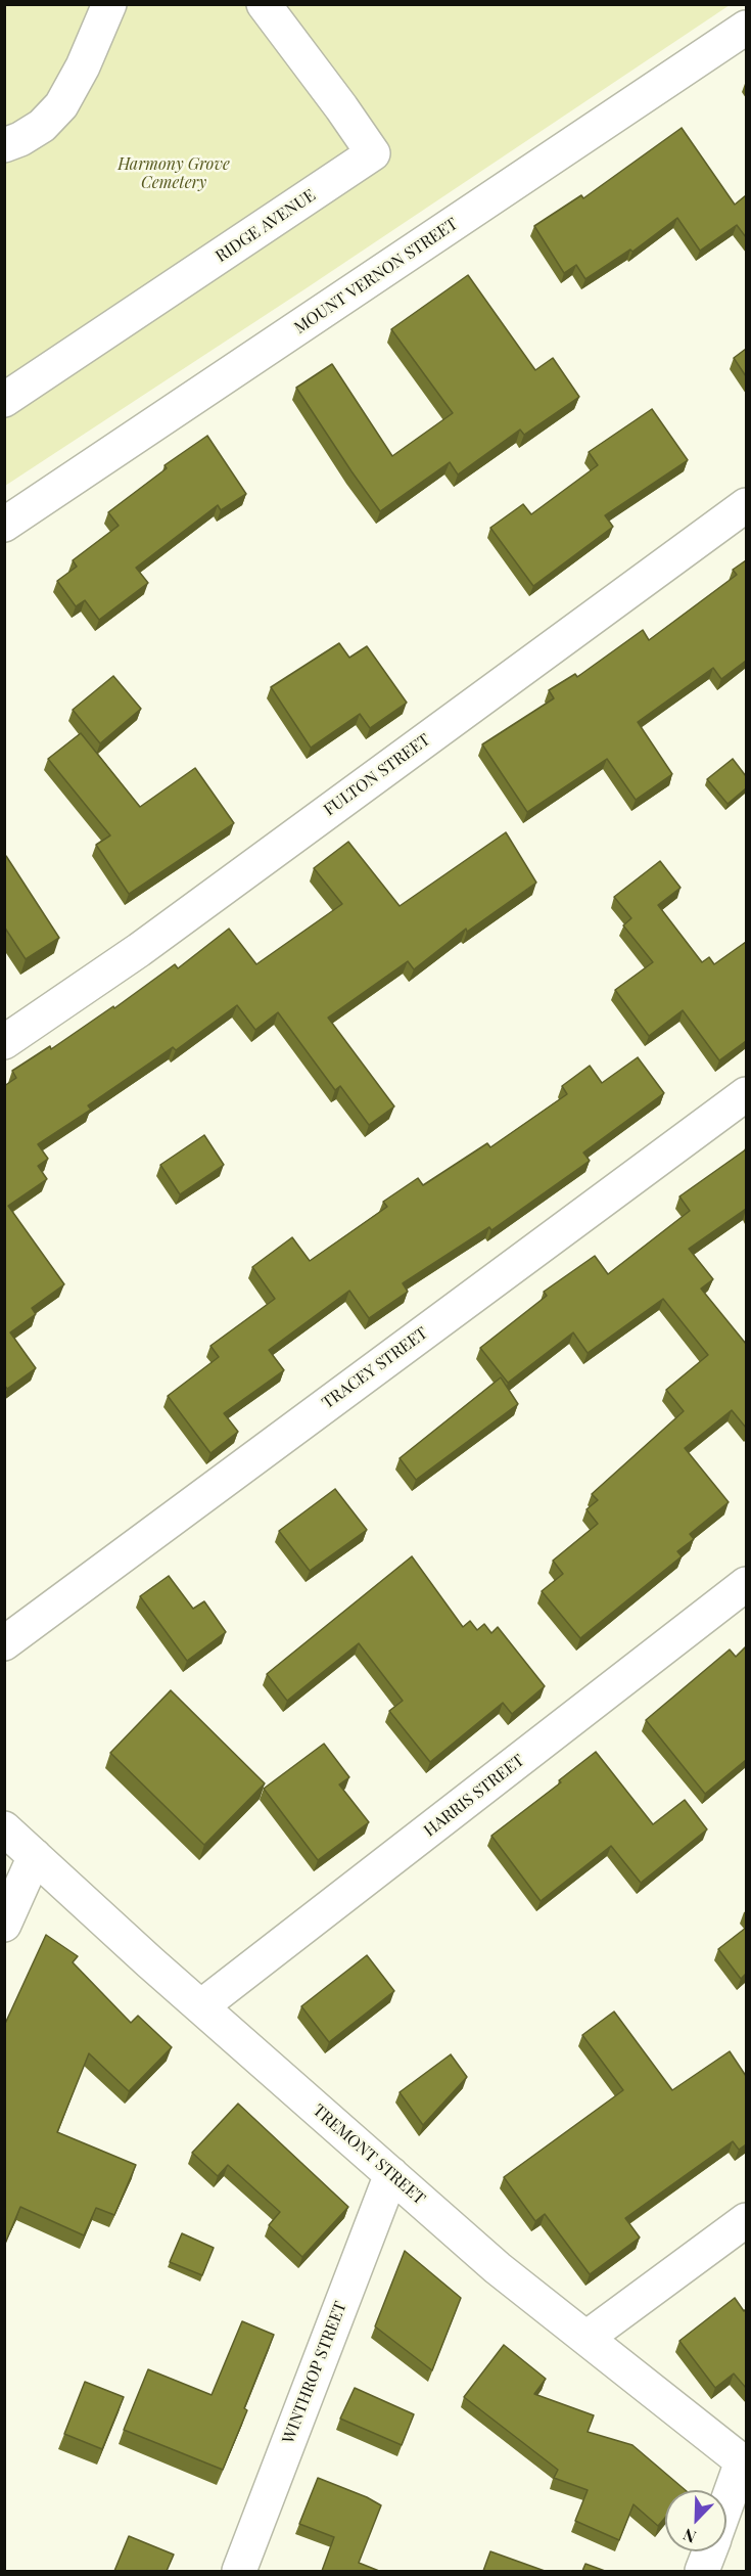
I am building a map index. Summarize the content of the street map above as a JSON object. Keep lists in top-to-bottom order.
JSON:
{
  "streets": {
    "street": [
      "RIDGE AVENUE",
      "MOUNT VERNON STREET",
      "FULTON STREET",
      "TRACEY STREET",
      "HARRIS STREET",
      "TREMONT STREET",
      "WINTHROP STREET"
    ]
  },
  "crossings": [
    ["HARRIS STREET", "TREMONT STREET"],
    ["TREMONT STREET", "WINTHROP STREET"]
  ],
  "parks": ["Harmony Grove Cemetery"],
  "north": "bottom left"
}
